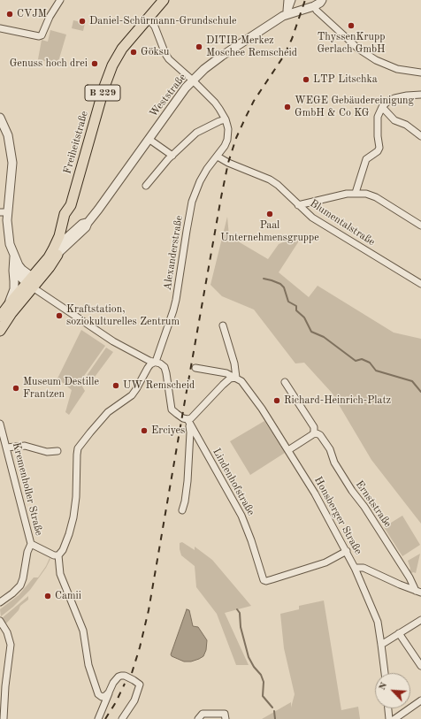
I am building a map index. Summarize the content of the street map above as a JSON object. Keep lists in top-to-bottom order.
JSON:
{
  "streets": {
    "main road": ["B 229", "Freiheitstraße"],
    "street": [
      "Weststraße",
      "Blumentalstraße",
      "Alexanderstraße",
      "Lindenhofstraße",
      "Kremenholler Straße",
      "Ernststraße",
      "Honsberger Straße"
    ]
  },
  "crossings": [
    ["Weststraße", "Freiheitstraße"],
    ["Blumentalstraße", "Alexanderstraße"],
    ["Alexanderstraße", "Kremenholler Straße"],
    ["Lindenhofstraße", "Honsberger Straße"]
  ],
  "places": [
    "CVJM",
    "Daniel-Schürmann-Grundschule",
    "ThyssenKrupp Gerlach GmbH",
    "DITIB Merkez Moschee Remscheid",
    "Göksu",
    "Genuss hoch drei",
    "LTP Litschka",
    "WEGE Gebäudereinigung GmbH & Co KG",
    "Paal Unternehmensgruppe",
    "Kraftstation, soziokulturelles Zentrum",
    "UW Remscheid",
    "Museum Destille Frantzen",
    "Richard-Heinrich-Platz",
    "Erciyes",
    "Camii"
  ],
  "north": "top left"
}
